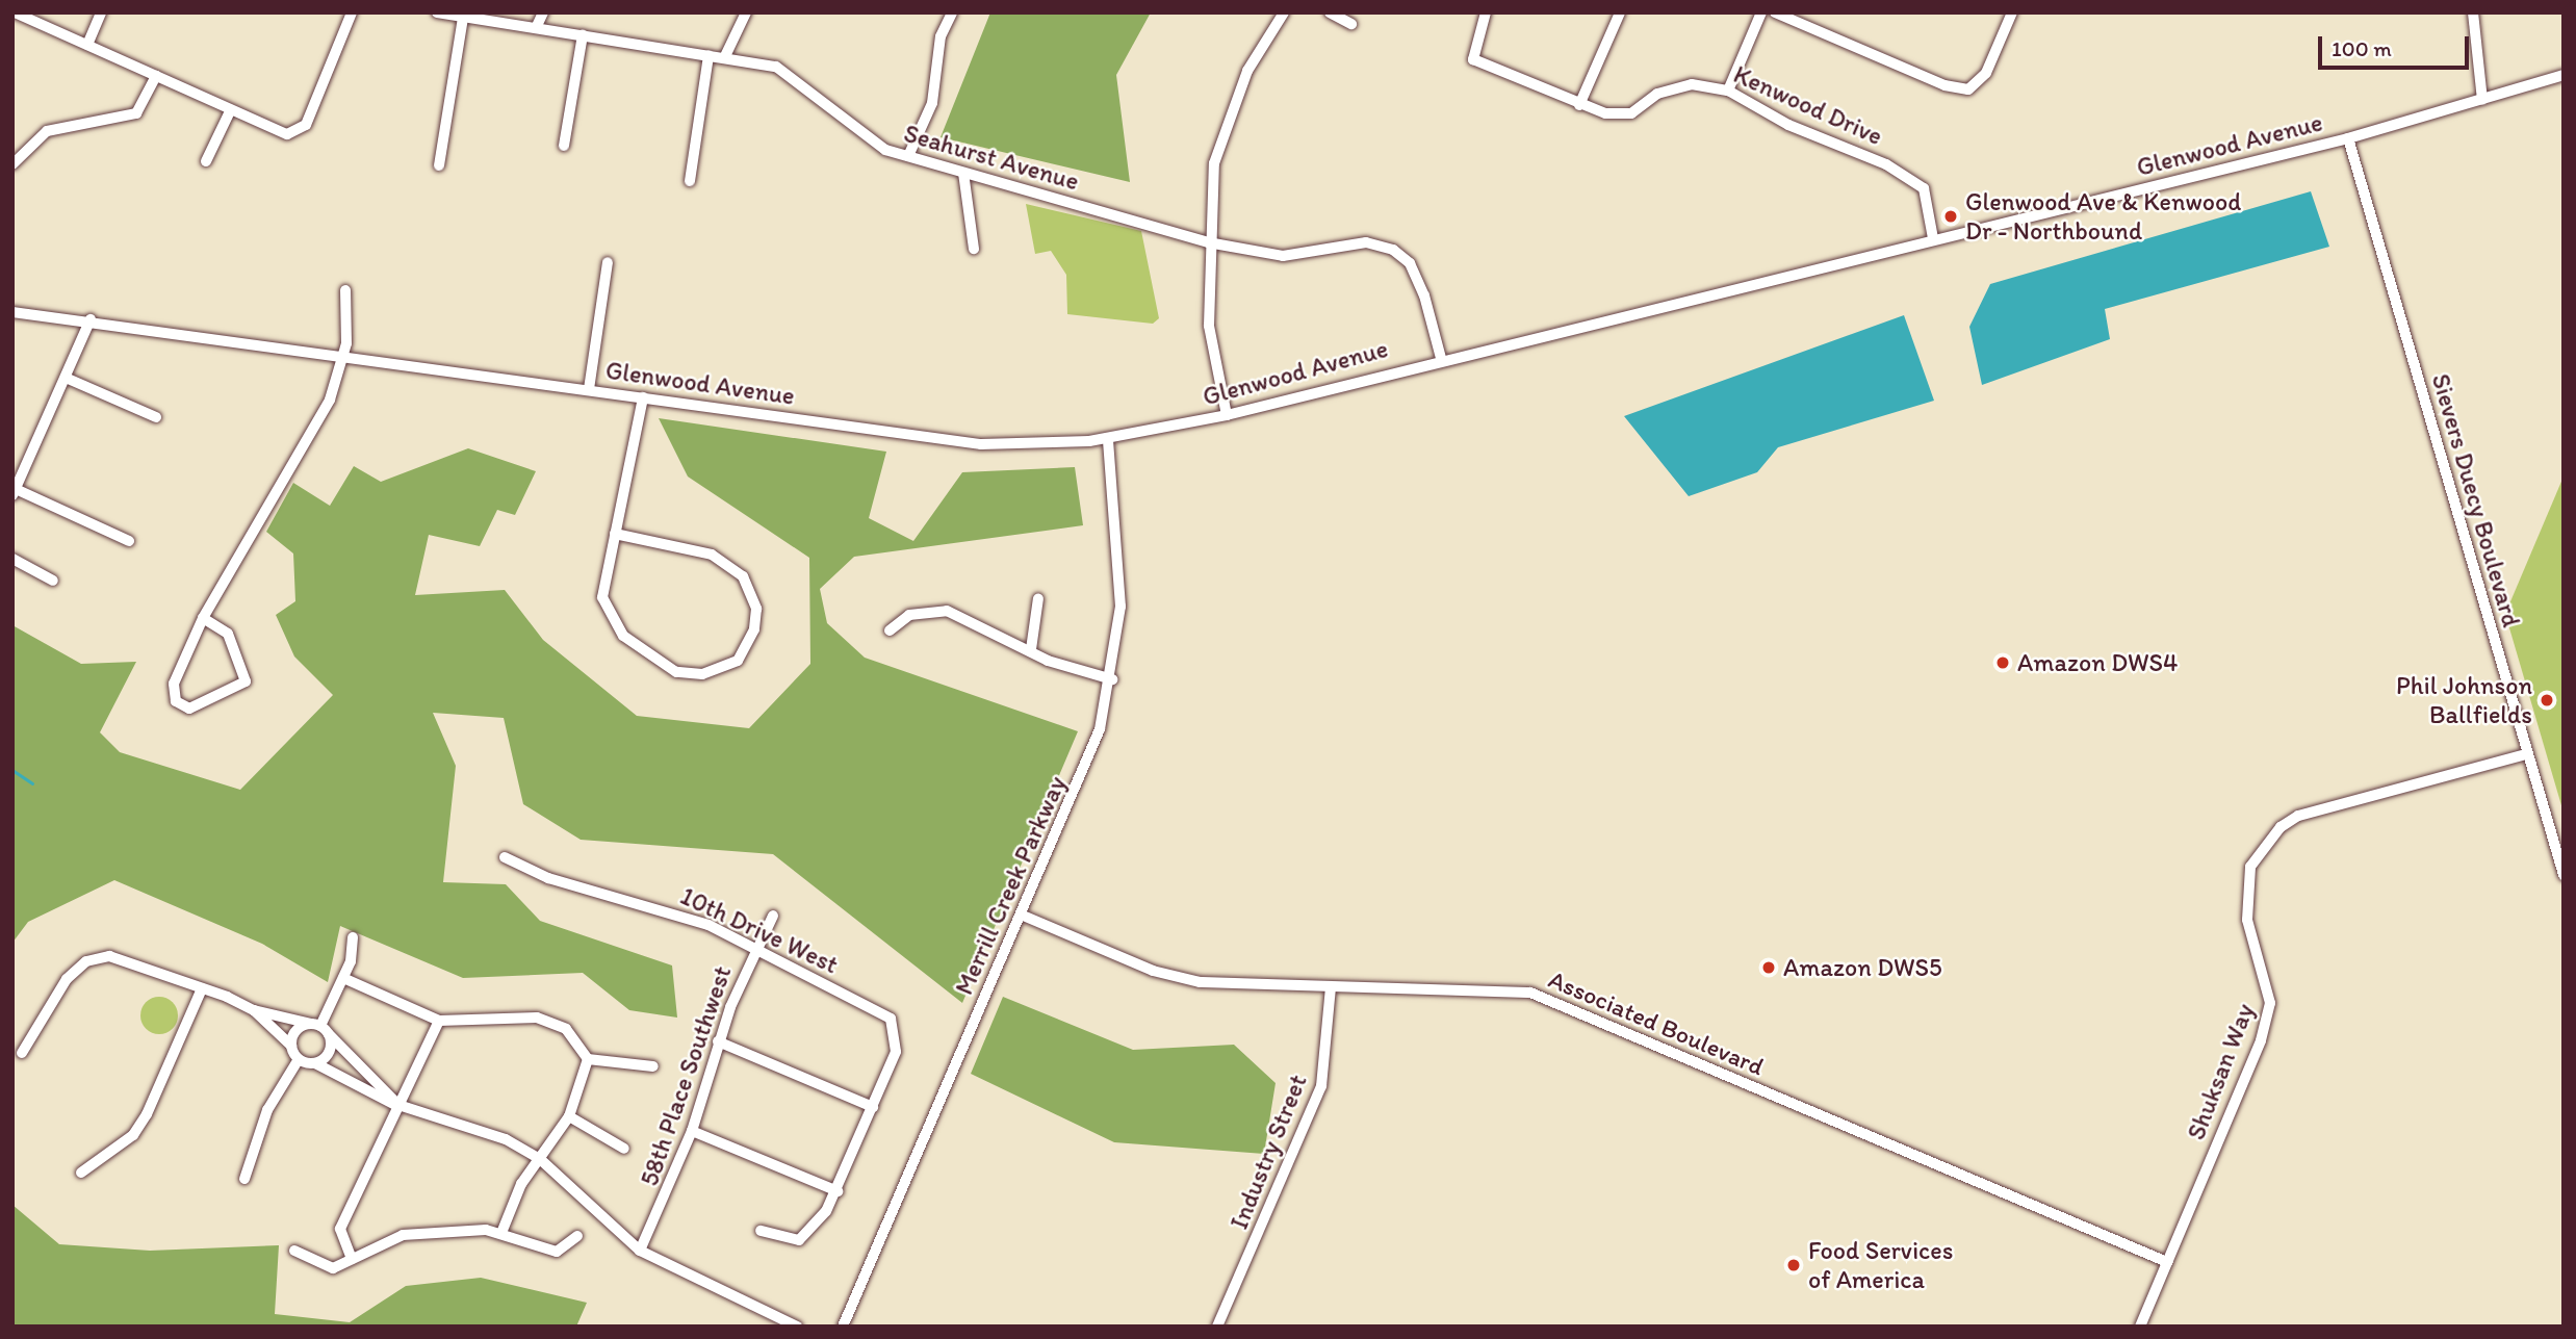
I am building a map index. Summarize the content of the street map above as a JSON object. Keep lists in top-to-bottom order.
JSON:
{
  "streets": {
    "street": [
      "Kenwood Drive",
      "Glenwood Avenue",
      "Seahurst Avenue",
      "Sievers Duecy Boulevard",
      "Merrill Creek Parkway",
      "10th Drive West",
      "Associated Boulevard",
      "Shuksan Way",
      "58th Place Southwest",
      "Industry Street"
    ]
  },
  "crossings": [
    ["Kenwood Drive", "Glenwood Avenue"],
    ["Glenwood Avenue", "Seahurst Avenue"],
    ["Glenwood Avenue", "Sievers Duecy Boulevard"],
    ["Glenwood Avenue", "Merrill Creek Parkway"],
    ["Sievers Duecy Boulevard", "Shuksan Way"],
    ["Merrill Creek Parkway", "Associated Boulevard"],
    ["10th Drive West", "58th Place Southwest"],
    ["Associated Boulevard", "Shuksan Way"],
    ["Associated Boulevard", "Industry Street"]
  ],
  "places": [
    "Glenwood Ave & Kenwood Dr - Northbound",
    "Amazon DWS4",
    "Phil Johnson Ballfields",
    "Amazon DWS5",
    "Food Services of America"
  ],
  "scale_bar": "100 m"
}
